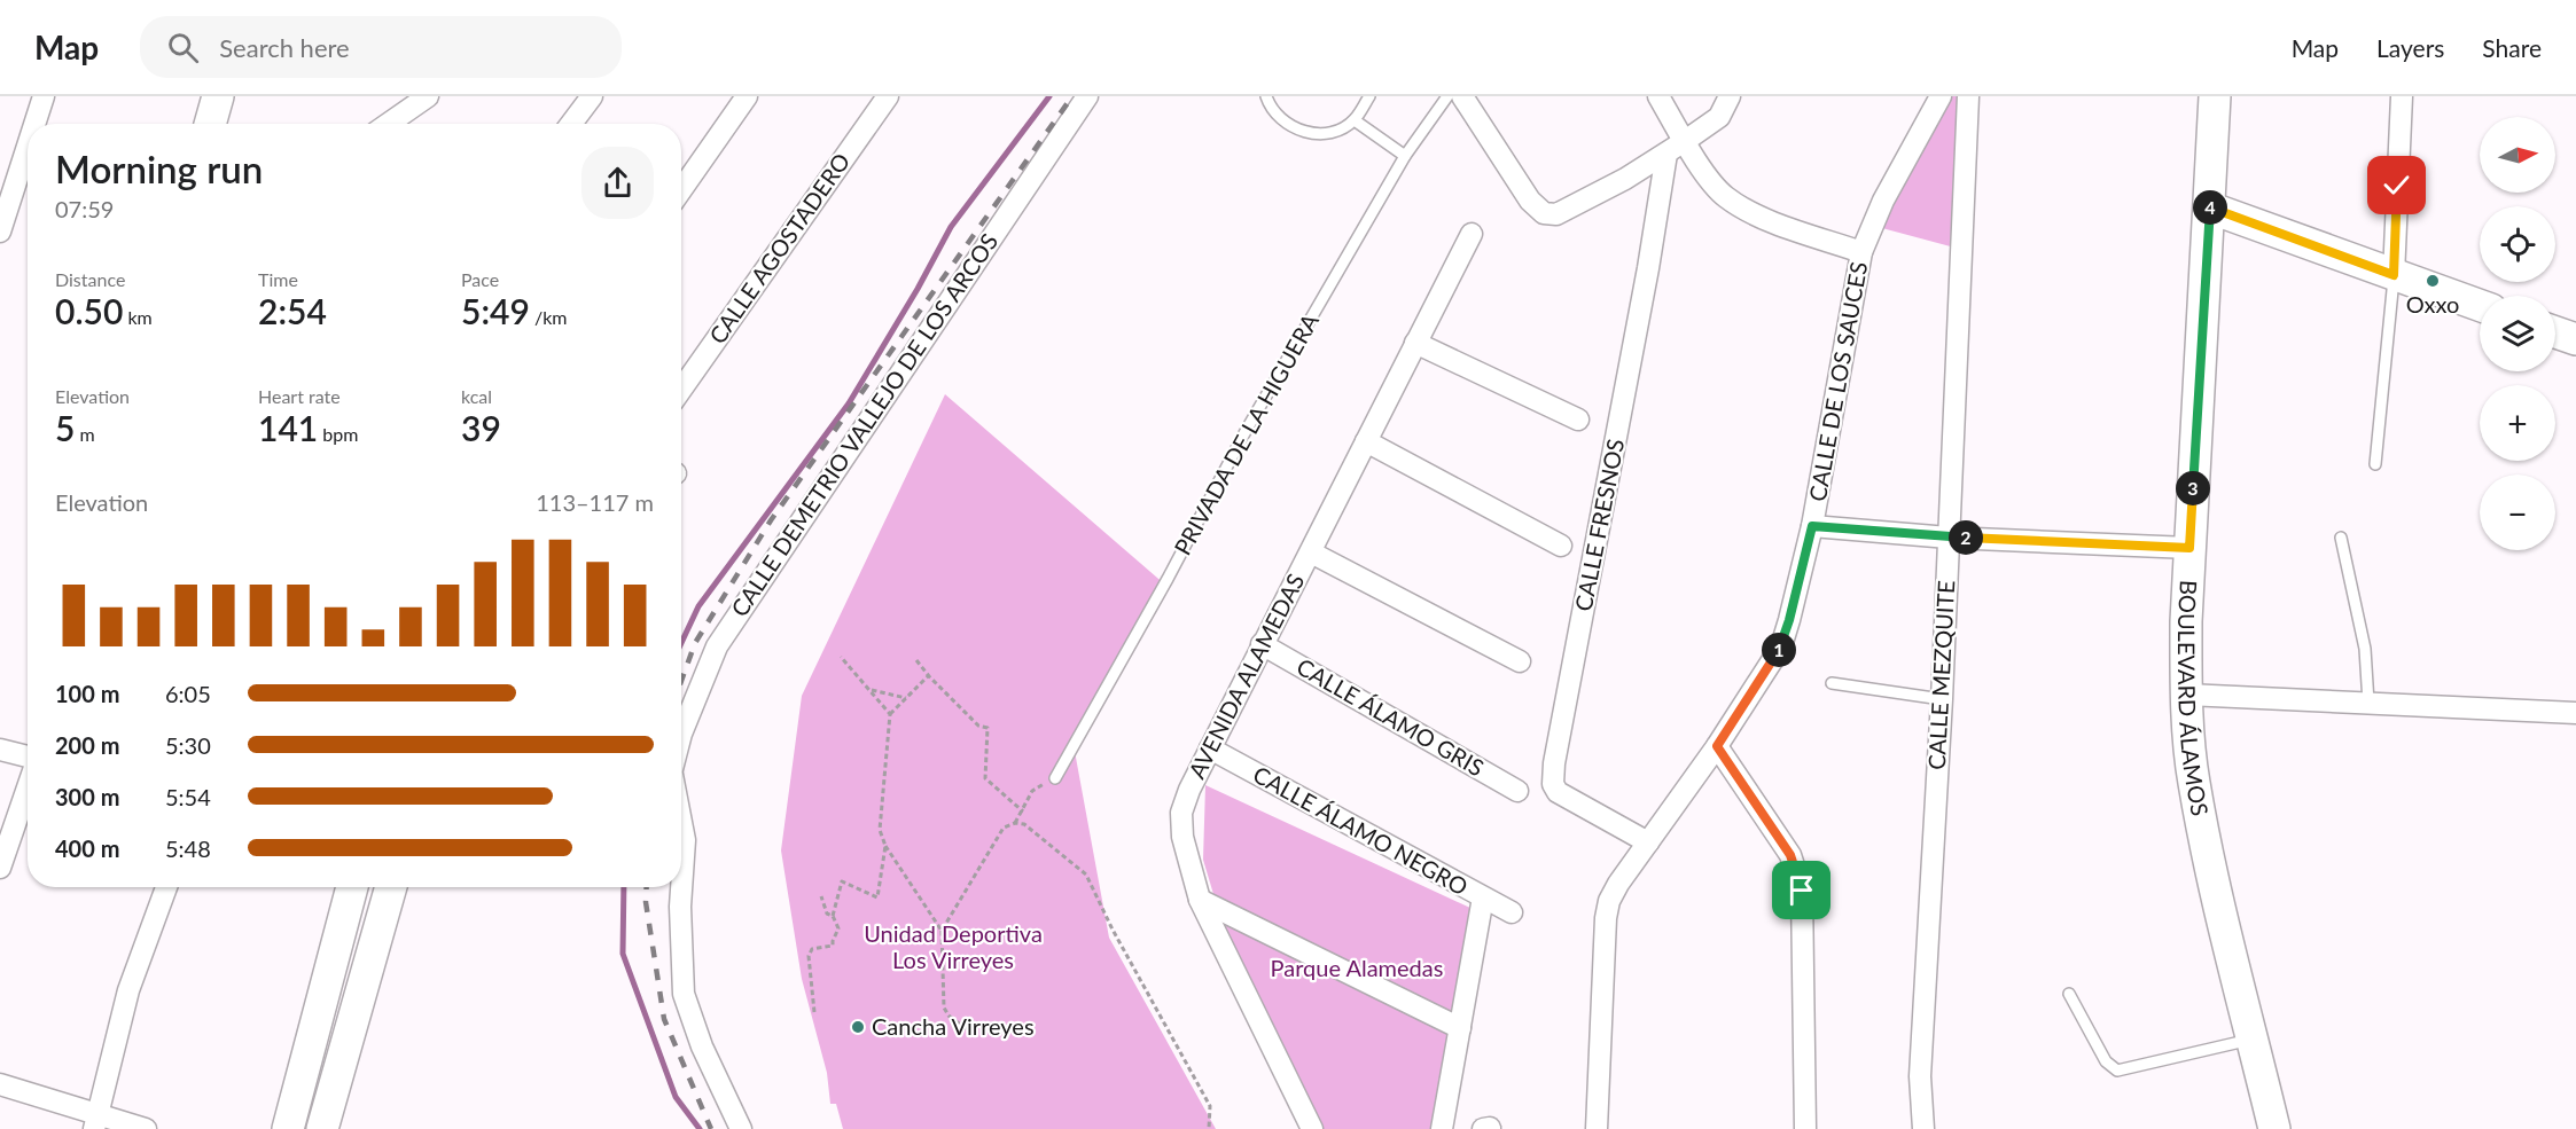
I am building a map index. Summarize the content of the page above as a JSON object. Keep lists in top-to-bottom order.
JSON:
{
  "streets": {
    "main road": ["BOULEVARD ÁLAMOS"],
    "street": [
      "CALLE AGOSTADERO",
      "CALLE DE LOS SAUCES",
      "CALLE DEMETRIO VALLEJO DE LOS ARCOS",
      "CALLE FRESNOS",
      "CALLE MEZQUITE",
      "AVENIDA ALAMEDAS",
      "CALLE ÁLAMO GRIS",
      "CALLE ÁLAMO NEGRO"
    ],
    "lane": ["PRIVADA DE LA HIGUERA"]
  },
  "crossings": [
    ["CALLE DE LOS SAUCES", "CALLE FRESNOS"],
    ["AVENIDA ALAMEDAS", "CALLE ÁLAMO GRIS"],
    ["AVENIDA ALAMEDAS", "CALLE ÁLAMO NEGRO"]
  ],
  "parks": ["Unidad Deportiva Los Virreyes", "Parque Alamedas"],
  "places": ["Oxxo", "Cancha Virreyes"],
  "north": "right",
  "page": {
    "header": "Map",
    "search": "Search here",
    "nav": ["Map", "Layers", "Share"],
    "map_buttons": ["+", "−"],
    "heading": ["Morning run", "07:59"],
    "pins": [
      "4",
      "3",
      "2",
      "1"
    ],
    "stats": [
      ["Distance", "0.50 km"],
      ["Time", "2:54"],
      ["Pace", "5:49 /km"],
      ["Elevation", "5 m"],
      ["Heart rate", "141 bpm"],
      ["kcal", "39"]
    ],
    "chart": ["Elevation", "113–117 m"],
    "list": [
      {
        "name": "100 m",
        "note": "6:05"
      },
      {
        "name": "200 m",
        "note": "5:30"
      },
      {
        "name": "300 m",
        "note": "5:54"
      },
      {
        "name": "400 m",
        "note": "5:48"
      }
    ]
  }
}
